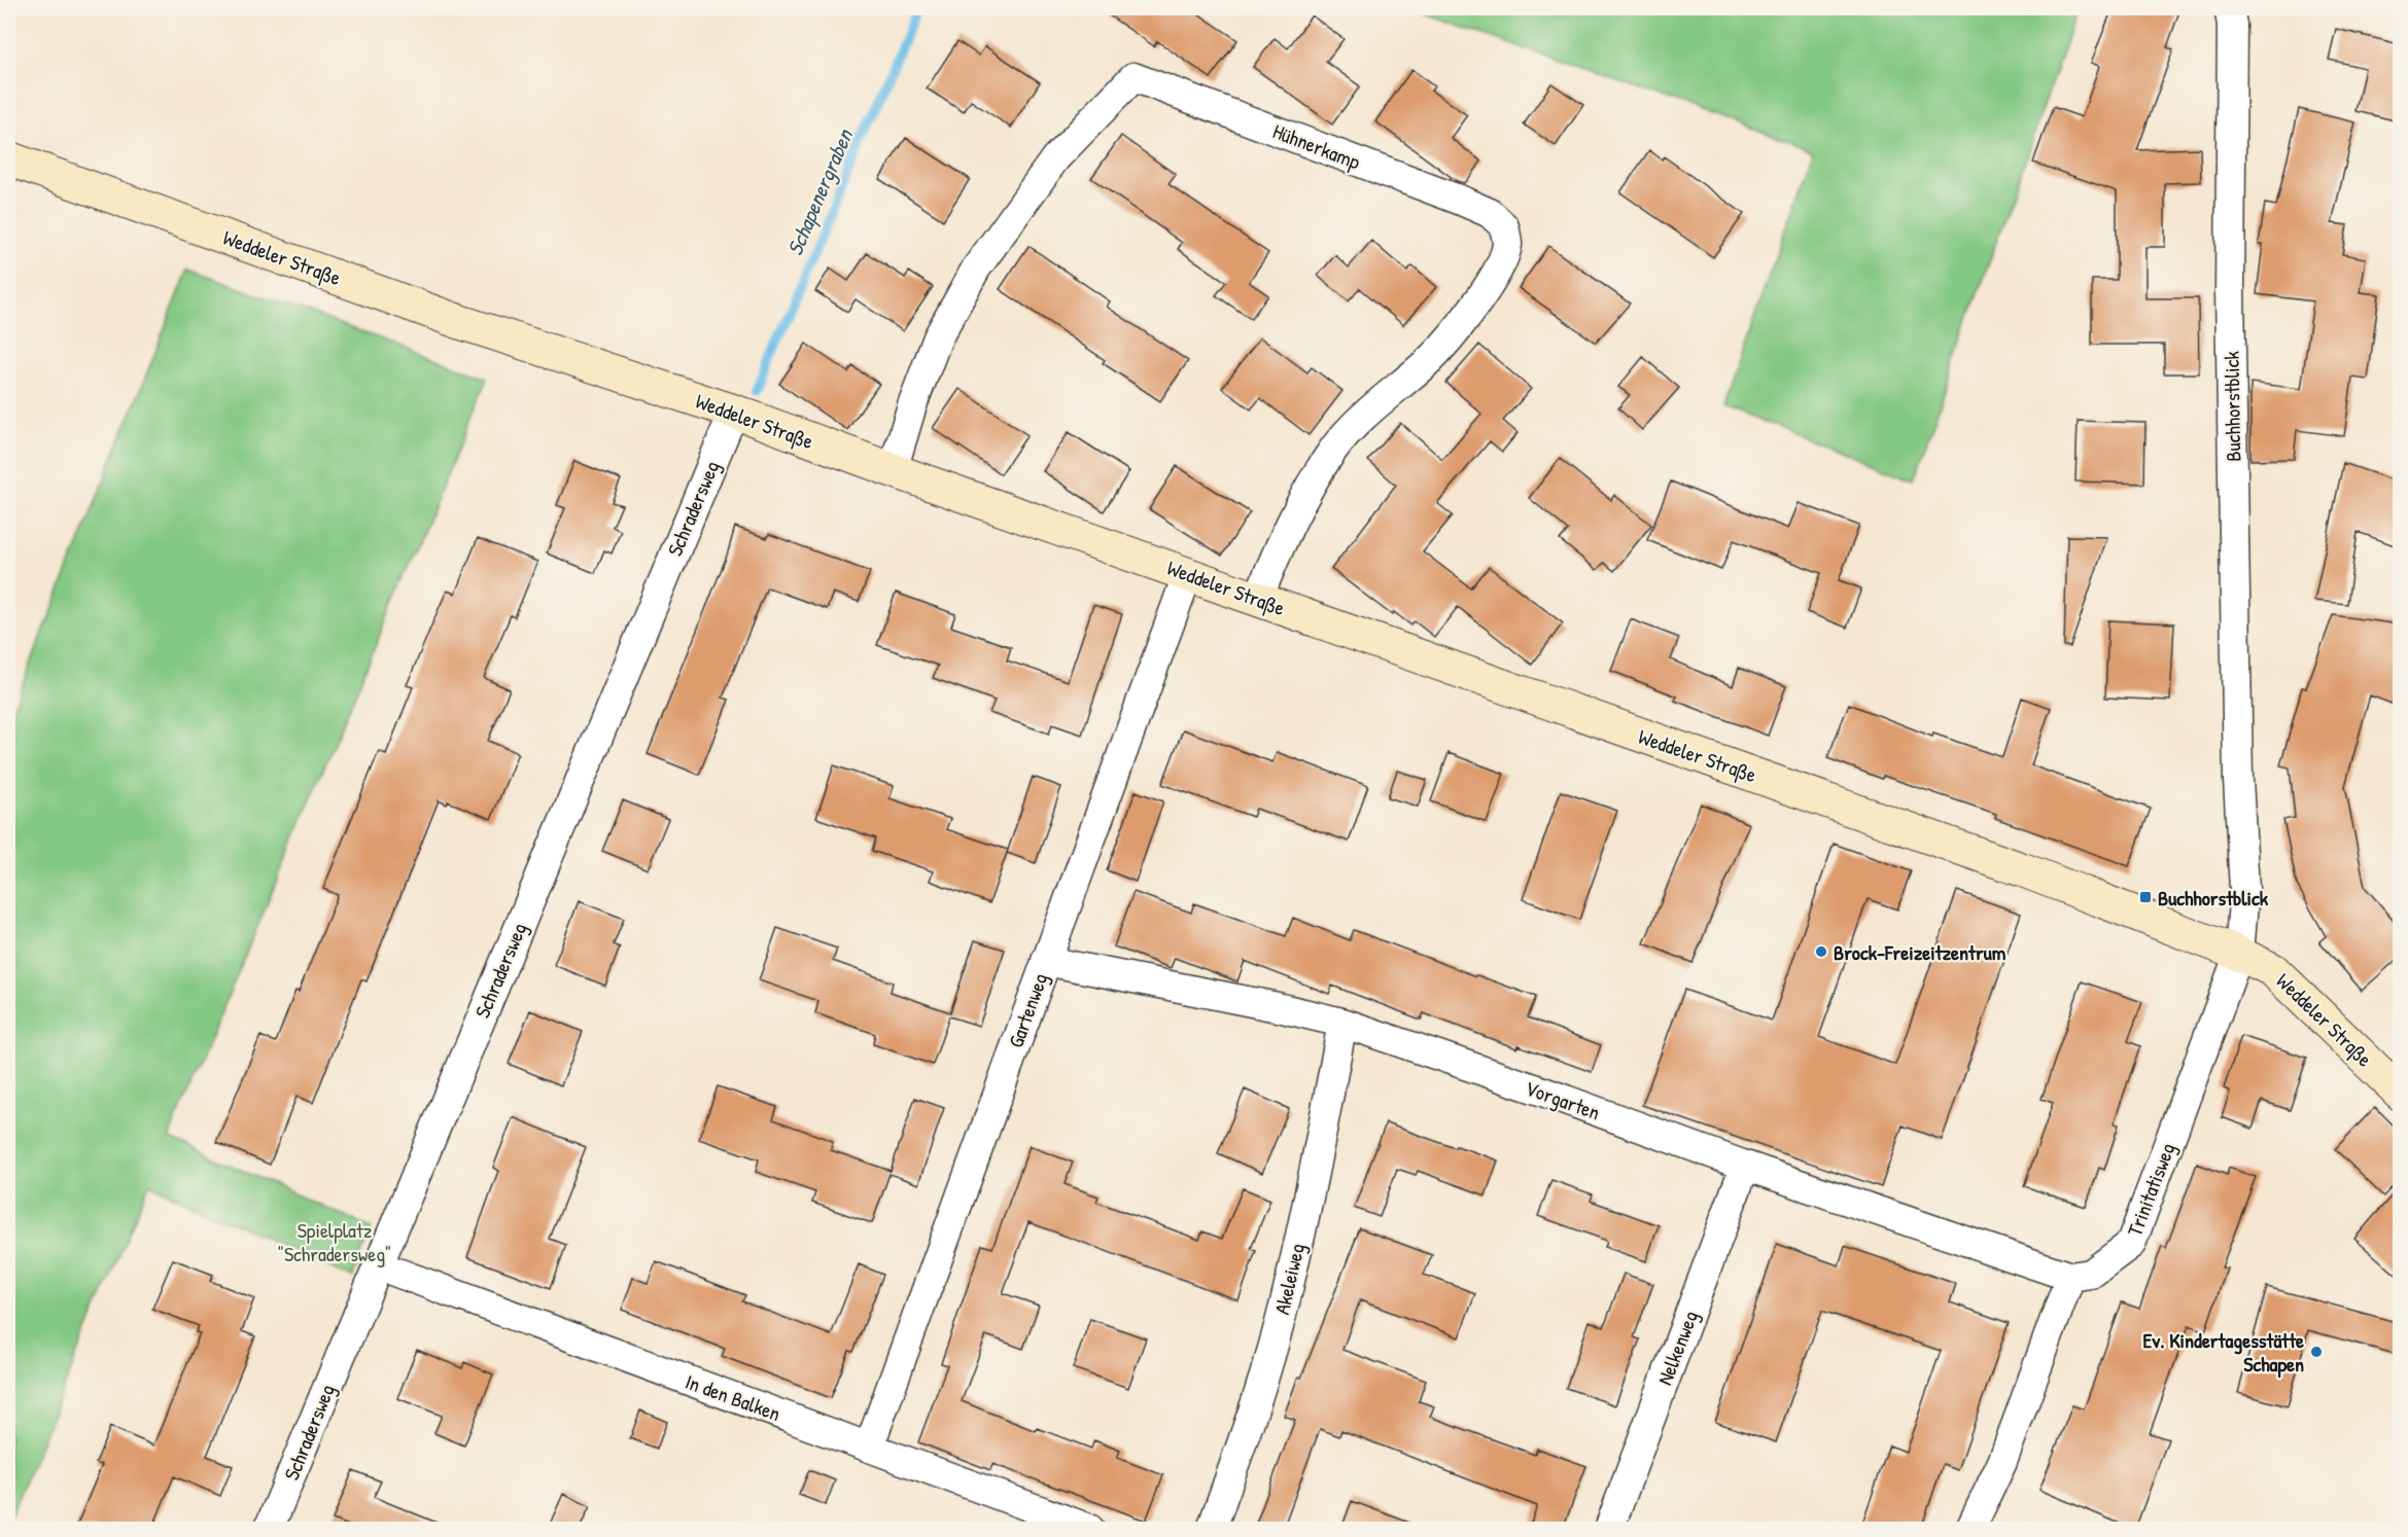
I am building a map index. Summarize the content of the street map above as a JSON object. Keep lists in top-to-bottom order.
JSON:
{
  "streets": {
    "street": [
      "Hühnerkamp",
      "Weddeler Straße",
      "Buchhorstblick",
      "Schradersweg",
      "Gartenweg",
      "Vorgarten",
      "Trinitatisweg",
      "Akeleiweg",
      "Nelkenweg",
      "In den Balken"
    ]
  },
  "crossings": [
    ["Hühnerkamp", "Weddeler Straße"],
    ["Weddeler Straße", "Buchhorstblick"],
    ["Weddeler Straße", "Schradersweg"],
    ["Weddeler Straße", "Gartenweg"],
    ["Weddeler Straße", "Trinitatisweg"],
    ["Buchhorstblick", "Trinitatisweg"],
    ["Schradersweg", "In den Balken"],
    ["Gartenweg", "Vorgarten"],
    ["Gartenweg", "In den Balken"],
    ["Vorgarten", "Trinitatisweg"],
    ["Vorgarten", "Akeleiweg"],
    ["Vorgarten", "Nelkenweg"]
  ],
  "water": ["Schapenergraben"],
  "parks": ["Spielplatz \"Schradersweg\""],
  "places": {
    "transit": ["Buchhorstblick"],
    "other": ["Brock-Freizeitzentrum", "Ev. Kindertagesstätte Schapen"]
  }
}
